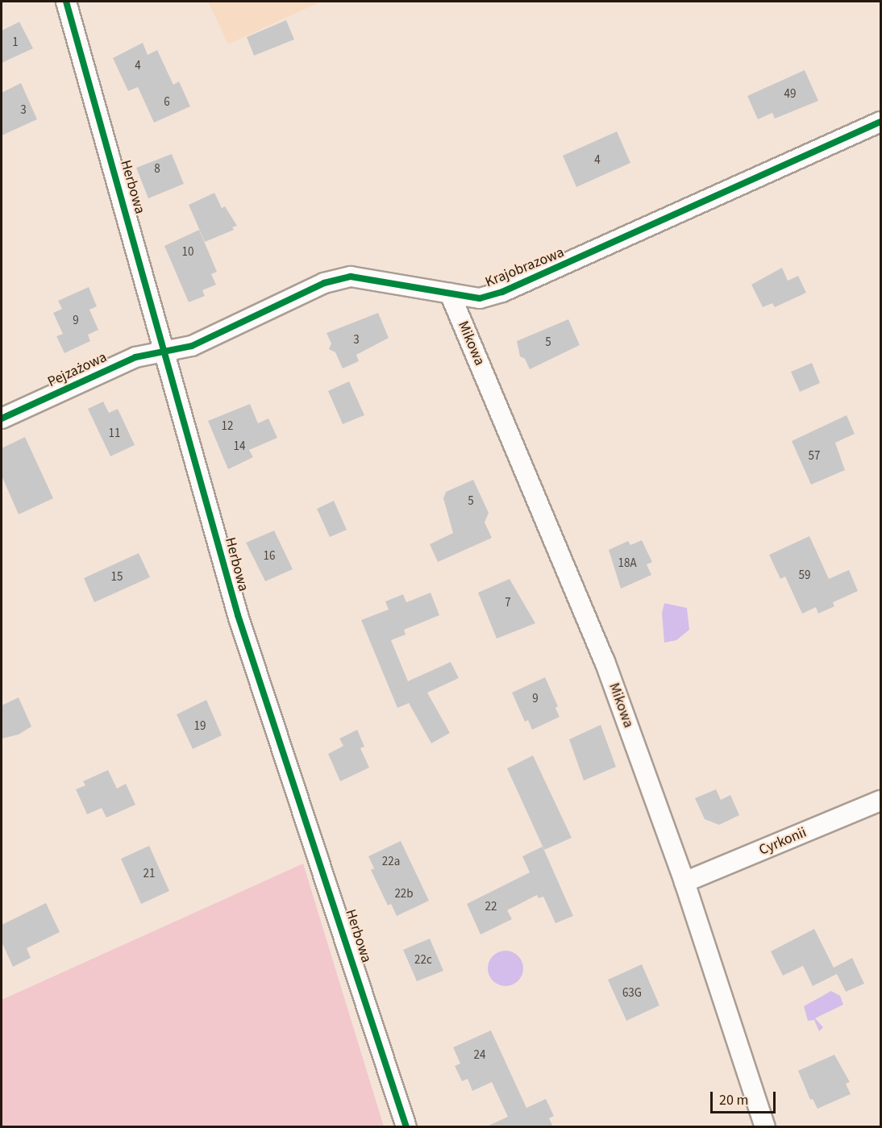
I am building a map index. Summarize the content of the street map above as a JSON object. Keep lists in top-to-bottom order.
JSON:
{
  "streets": {
    "street": [
      "Herbowa",
      "Krajobrazowa",
      "Mikowa",
      "Pejzażowa",
      "Cyrkonii"
    ]
  },
  "crossings": [
    ["Herbowa", "Krajobrazowa"],
    ["Herbowa", "Pejzażowa"],
    ["Krajobrazowa", "Mikowa"],
    ["Krajobrazowa", "Pejzażowa"],
    ["Mikowa", "Cyrkonii"]
  ],
  "house_numbers": [
    "1",
    "4",
    "49",
    "6",
    "3",
    "4",
    "8",
    "10",
    "9",
    "3",
    "5",
    "12",
    "11",
    "14",
    "57",
    "5",
    "16",
    "18A",
    "59",
    "15",
    "7",
    "9",
    "19",
    "22a",
    "21",
    "22b",
    "22",
    "22c",
    "63G",
    "24"
  ],
  "scale_bar": "20 m"
}
